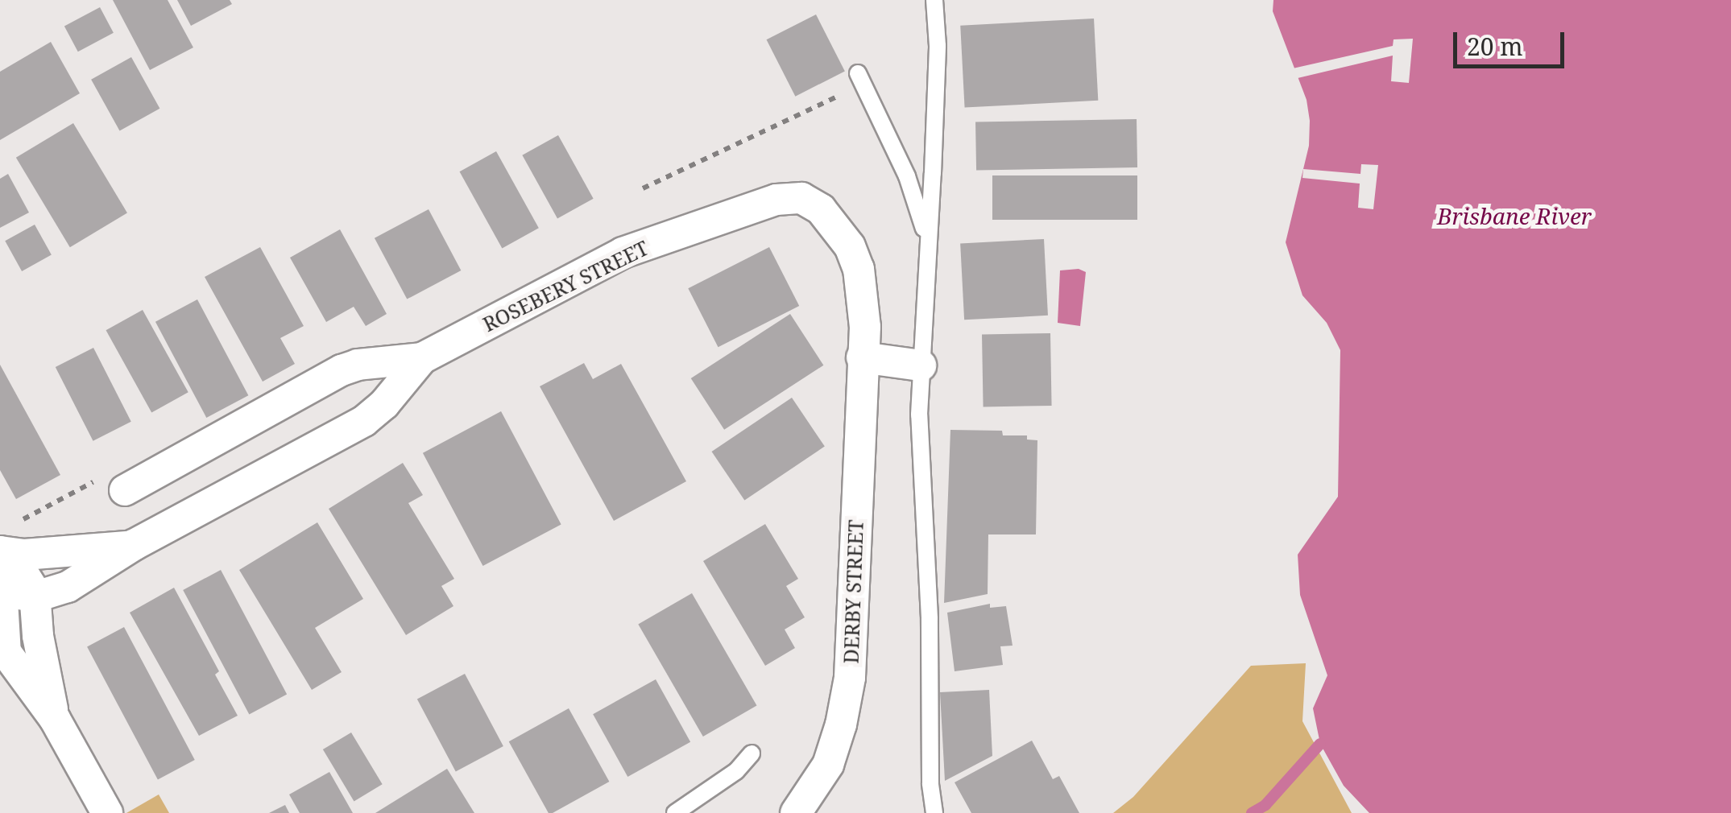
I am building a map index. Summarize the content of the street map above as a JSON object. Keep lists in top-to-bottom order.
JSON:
{
  "streets": {
    "street": ["ROSEBERY STREET", "DERBY STREET"]
  },
  "crossings": [
    ["ROSEBERY STREET", "DERBY STREET"]
  ],
  "water": ["Brisbane River"],
  "scale_bar": "20 m"
}
